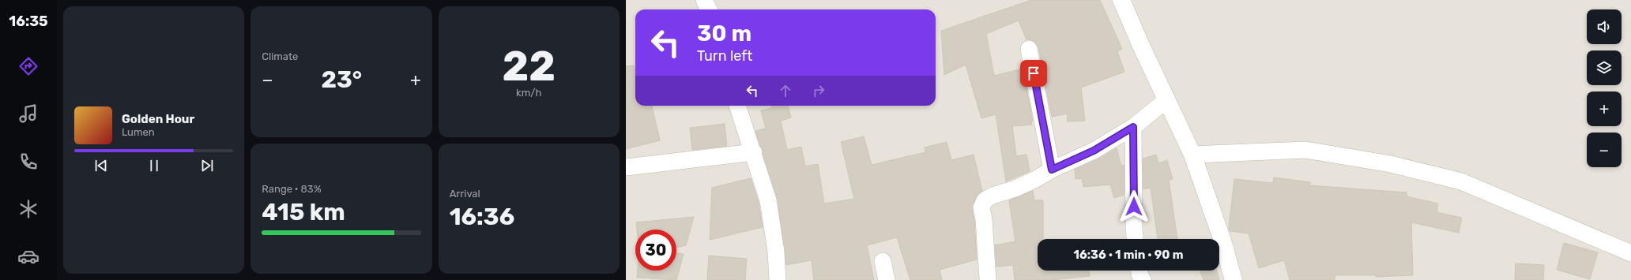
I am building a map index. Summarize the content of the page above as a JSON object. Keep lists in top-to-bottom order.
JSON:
{
  "page": {
    "tabs": "16:35",
    "tile": [
      "Climate",
      ["22", "km/h"],
      ["Range · 83%", "415 km"],
      ["Arrival", "16:36"]
    ],
    "map_buttons": ["+", "−"],
    "turn": ["30 m", "Turn left"],
    "heat": ["−", "23°", "+"],
    "song": ["Golden Hour", "Lumen"],
    "limit": "30",
    "trip": "16:36 · 1 min · 90 m"
  }
}
